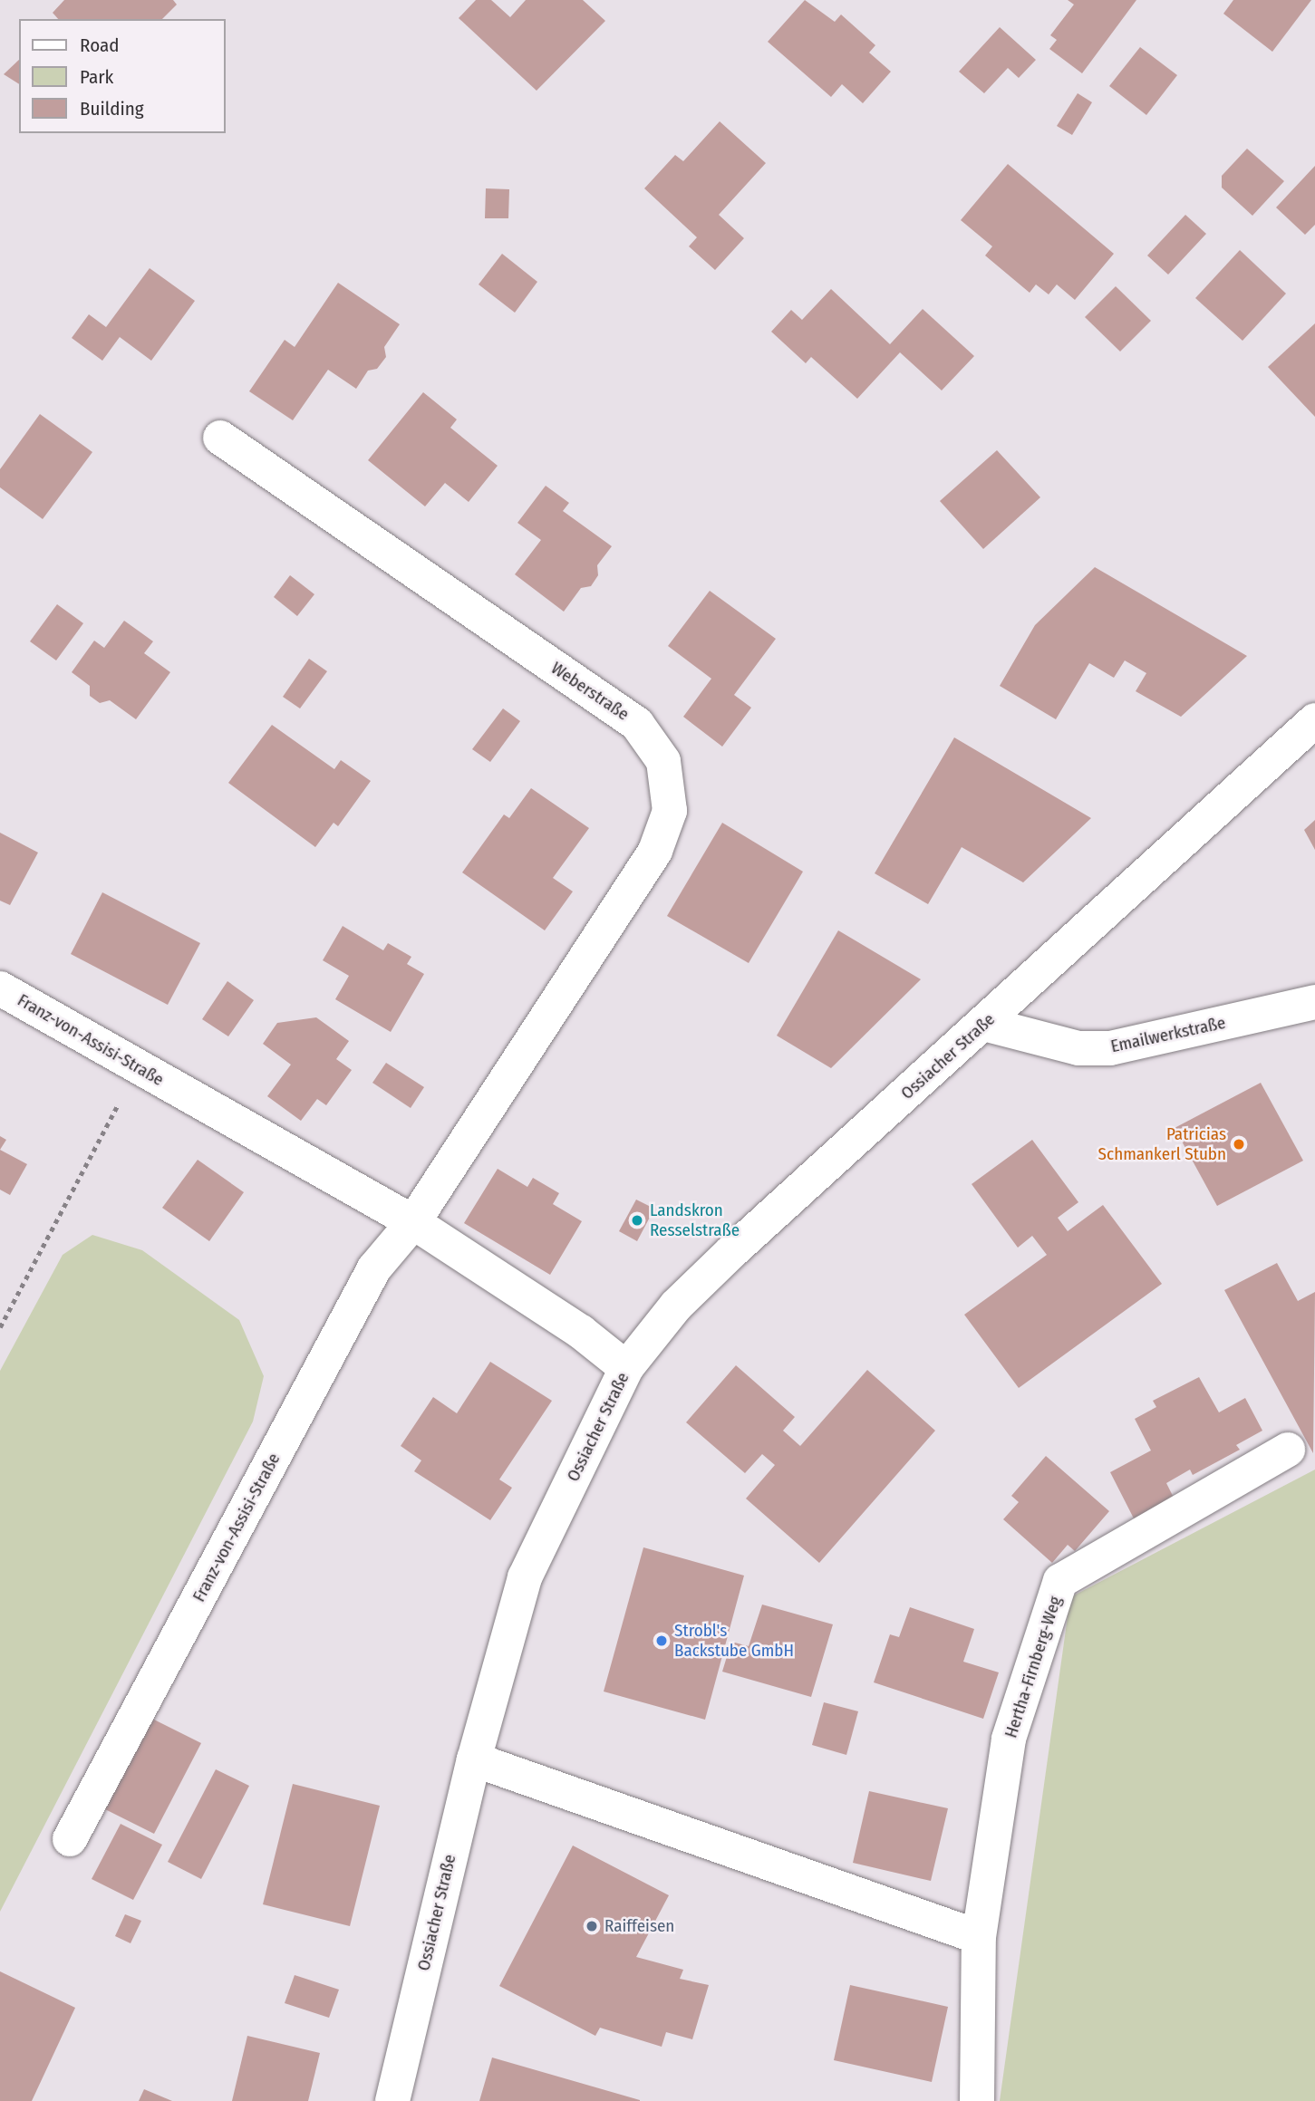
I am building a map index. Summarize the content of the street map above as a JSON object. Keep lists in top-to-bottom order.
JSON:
{
  "streets": {
    "street": [
      "Weberstraße",
      "Emailwerkstraße",
      "Franz-von-Assisi-Straße",
      "Ossiacher Straße",
      "Hertha-Firnberg-Weg"
    ]
  },
  "crossings": [
    ["Weberstraße", "Franz-von-Assisi-Straße"],
    ["Emailwerkstraße", "Ossiacher Straße"],
    ["Franz-von-Assisi-Straße", "Ossiacher Straße"]
  ],
  "places": [
    "Patricias Schmankerl Stubn",
    "Landskron Resselstraße",
    "Strobl's Backstube GmbH",
    "Raiffeisen"
  ],
  "legend": ["Road", "Park", "Building"]
}
